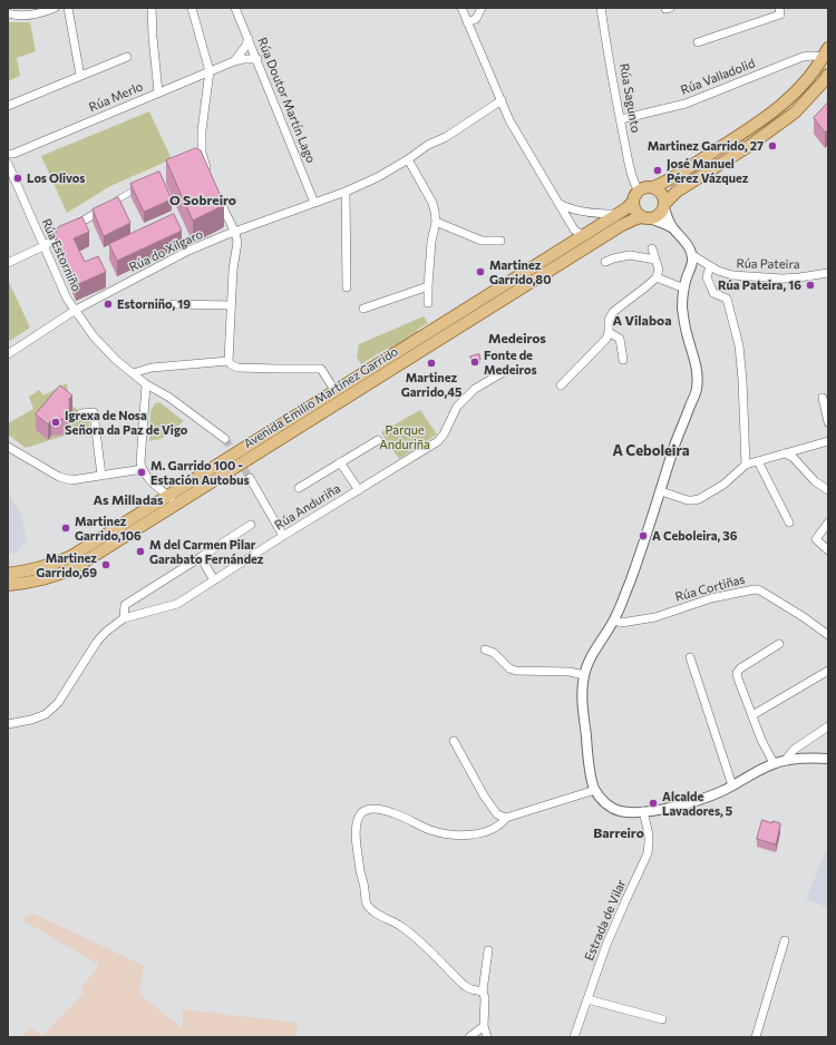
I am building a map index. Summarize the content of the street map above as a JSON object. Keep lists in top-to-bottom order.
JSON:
{
  "streets": {
    "main road": ["Avenida Emilio Martínez Garrido"],
    "street": [
      "Rúa Valladolid",
      "Rúa Merlo",
      "Rúa Sagunto",
      "Rúa Doutor Martín Lago",
      "Rúa do Xílgaro",
      "Rúa Estorniño",
      "Rúa Pateira",
      "Rúa Anduriña",
      "Rúa Cortiñas",
      "Estrada de Vilar"
    ]
  },
  "crossings": [
    ["Rúa Valladolid", "Rúa Sagunto"],
    ["Rúa Merlo", "Rúa Doutor Martín Lago"],
    ["Rúa Sagunto", "Rúa Pateira"],
    ["Rúa Sagunto", "Avenida Emilio Martínez Garrido"],
    ["Rúa Doutor Martín Lago", "Rúa do Xílgaro"],
    ["Rúa do Xílgaro", "Rúa Estorniño"],
    ["Rúa Pateira", "Avenida Emilio Martínez Garrido"]
  ],
  "districts": [
    "O Sobreiro",
    "A Vilaboa",
    "Medeiros",
    "A Ceboleira",
    "As Milladas",
    "Barreiro"
  ],
  "parks": ["Parque Anduriña"],
  "places": [
    "Martinez Garrido, 27",
    "José Manuel Pérez Vázquez",
    "Los Olivos",
    "Martinez Garrido,80",
    "Rúa Pateira, 16",
    "Estorniño, 19",
    "Fonte de Medeiros",
    "Martinez Garrido,45",
    "Igrexa de Nosa Señora da Paz de Vigo",
    "M. Garrido 100 - Estación Autobus",
    "Martinez Garrido,106",
    "A Ceboleira, 36",
    "M del Carmen Pilar Garabato Fernández",
    "Martinez Garrido,69",
    "Alcalde Lavadores, 5"
  ]
}
